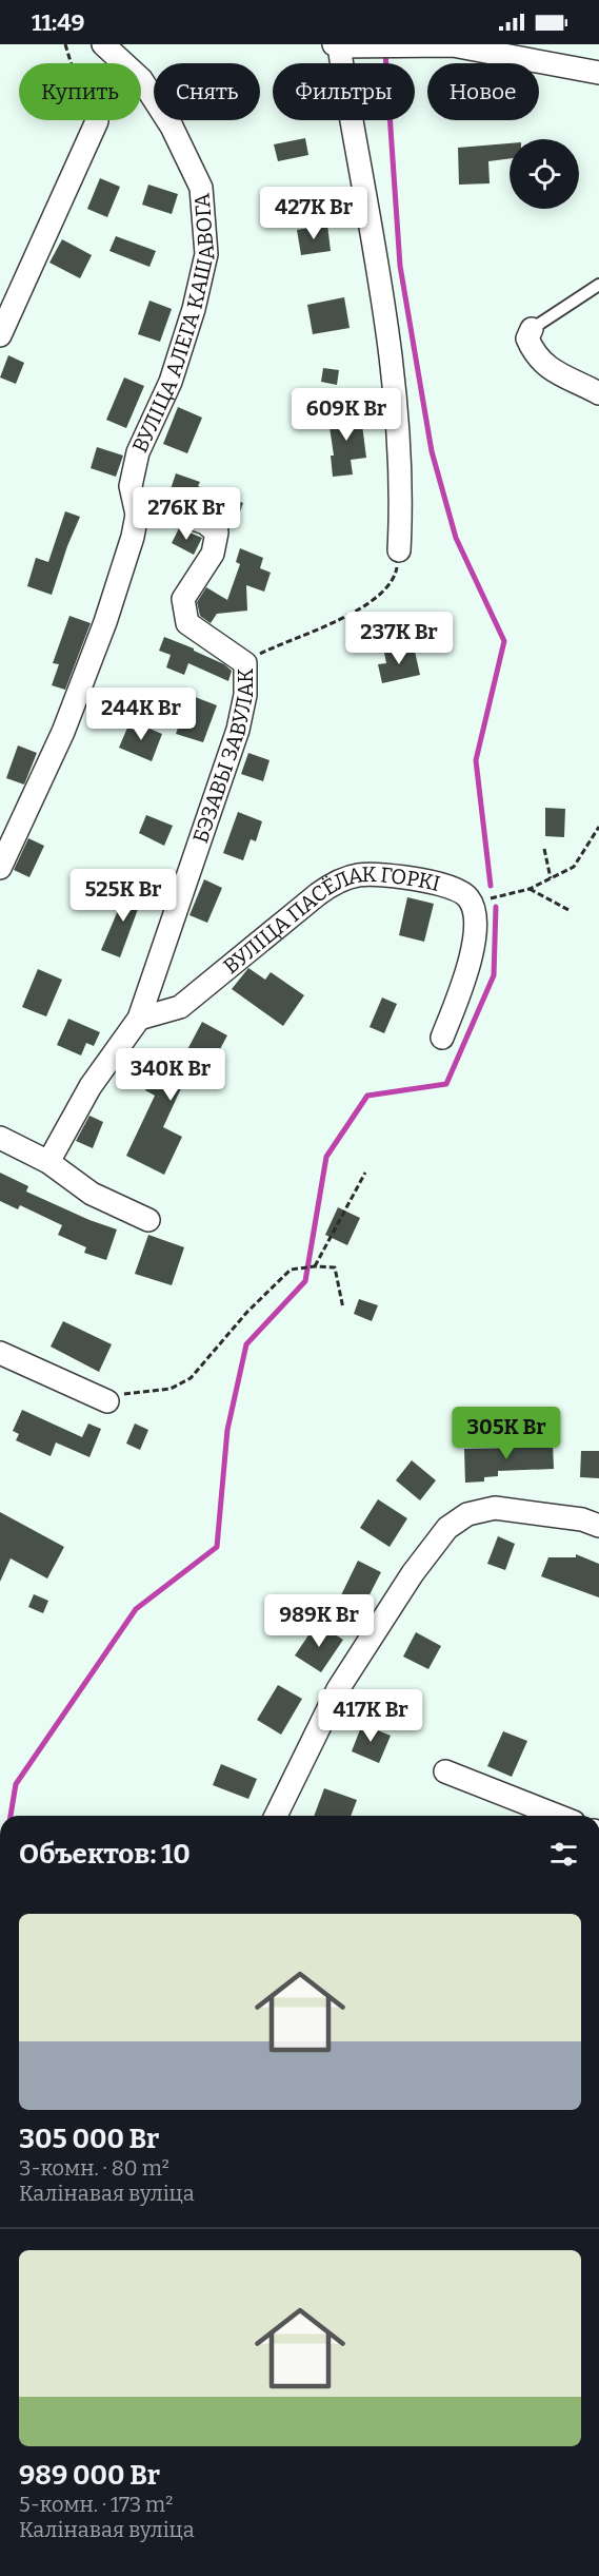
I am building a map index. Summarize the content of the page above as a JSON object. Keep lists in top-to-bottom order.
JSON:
{
  "streets": {
    "street": ["ВУЛІЦА АЛЕГА КАШАВОГА", "БЭЗАВЫ ЗАВУЛАК", "ВУЛІЦА ПАСЁЛАК ГОРКІ"]
  },
  "crossings": [
    ["ВУЛІЦА АЛЕГА КАШАВОГА", "БЭЗАВЫ ЗАВУЛАК"],
    ["БЭЗАВЫ ЗАВУЛАК", "ВУЛІЦА ПАСЁЛАК ГОРКІ"]
  ],
  "page": {
    "status": "11:49",
    "chip": [
      "Купить",
      "Снять",
      "Фильтры",
      "Новое"
    ],
    "price": [
      "427K Br",
      "609K Br",
      "276K Br",
      "237K Br",
      "244K Br",
      "525K Br",
      "340K Br",
      "305K Br",
      "989K Br",
      "417K Br"
    ],
    "heading": "Объектов: 10",
    "list": [
      {
        "name": "305 000 Br",
        "note": "3-комн. · 80 m² · Калінавая вуліца"
      },
      {
        "name": "989 000 Br",
        "note": "5-комн. · 173 m² · Калінавая вуліца"
      }
    ]
  }
}
